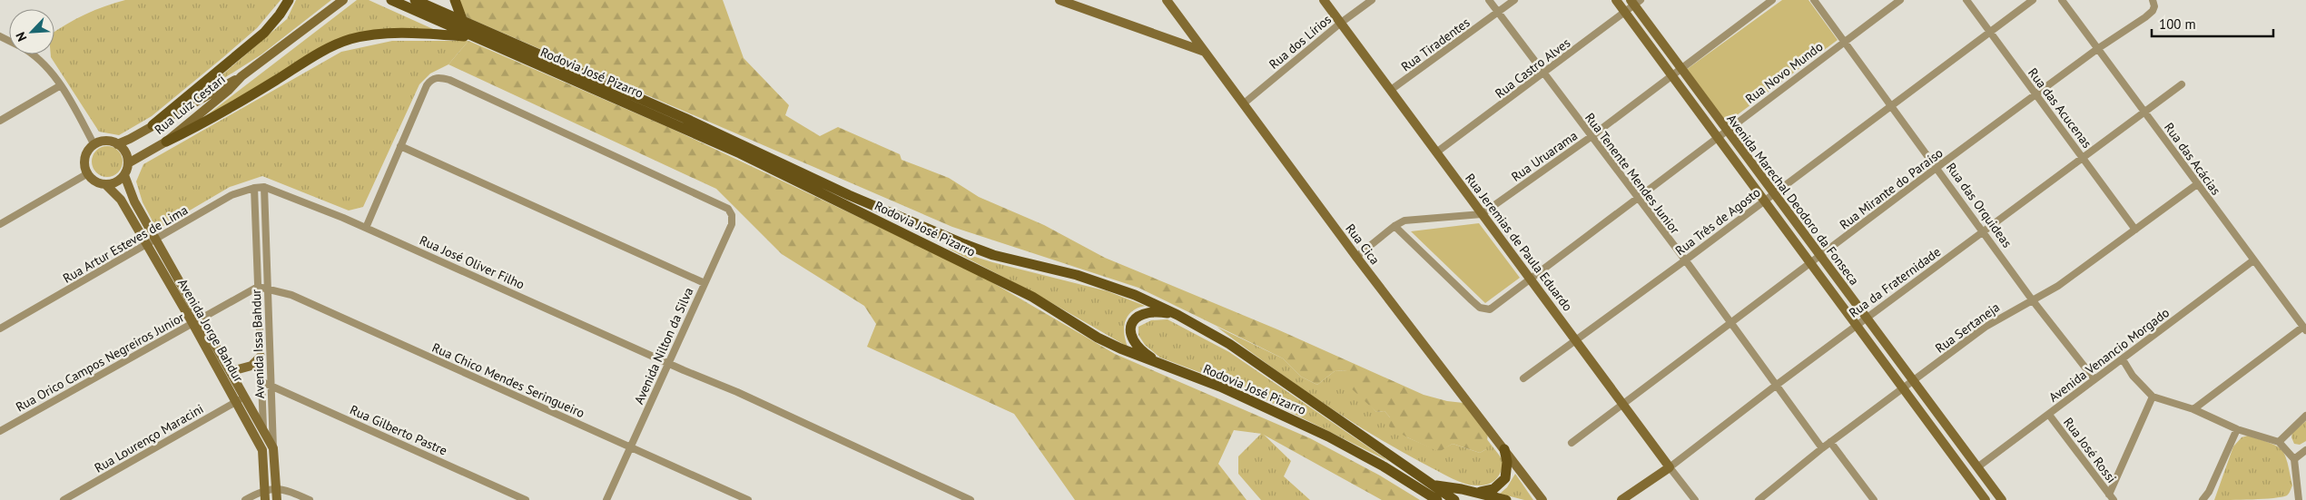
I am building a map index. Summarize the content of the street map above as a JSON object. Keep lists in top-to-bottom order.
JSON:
{
  "streets": {
    "main road": ["Rodovia José Pizarro"],
    "street": [
      "Rua dos Lírios",
      "Rua Tiradentes",
      "Rua Castro Alves",
      "Rua Novo Mundo",
      "Rua Luiz Cestari",
      "Rua das Acucenas",
      "Rua Uruarama",
      "Rua das Acácias",
      "Rua Tenente Mendes Junior",
      "Rua Mirante do Paraíso",
      "Avenida Marechal Deodoro da Fonseca",
      "Rua das Orquideas",
      "Rua Três de Agosto",
      "Rua Jeremias de Paula Eduardo",
      "Rua Artur Esteves de Lima",
      "Rua Cica",
      "Rua José Oliver Filho",
      "Rua da Fraternidade",
      "Rua Sertaneja",
      "Avenida Jorge Bahdur",
      "Avenida Issa Bahdur",
      "Avenida Nilton da Silva",
      "Avenida Venancio Morgado",
      "Rua Orico Campos Negreiros Junior",
      "Rua Chico Mendes Seringueiro",
      "Rua Gilberto Pastre",
      "Rua Lourenço Maracini",
      "Rua José Rossi"
    ]
  },
  "crossings": [
    ["Rua dos Lírios", "Rua Jeremias de Paula Eduardo"],
    ["Rua dos Lírios", "Rua Cica"],
    ["Rua Tiradentes", "Rua Tenente Mendes Junior"],
    ["Rua Tiradentes", "Rua Jeremias de Paula Eduardo"],
    ["Rua Castro Alves", "Rua Tenente Mendes Junior"],
    ["Rua Castro Alves", "Avenida Marechal Deodoro da Fonseca"],
    ["Rua Castro Alves", "Rua Jeremias de Paula Eduardo"],
    ["Rua Novo Mundo", "Rua Tenente Mendes Junior"],
    ["Rua Novo Mundo", "Avenida Marechal Deodoro da Fonseca"],
    ["Rua Novo Mundo", "Rua das Orquideas"],
    ["Rua Novo Mundo", "Rua Jeremias de Paula Eduardo"],
    ["Rua Luiz Cestari", "Avenida Jorge Bahdur"],
    ["Rua das Acucenas", "Rua Mirante do Paraíso"],
    ["Rua das Acucenas", "Rua Três de Agosto"],
    ["Rua das Acucenas", "Rua da Fraternidade"],
    ["Rua das Acucenas", "Rua Sertaneja"],
    ["Rua Uruarama", "Rua Tenente Mendes Junior"],
    ["Rua Uruarama", "Avenida Marechal Deodoro da Fonseca"],
    ["Rua Uruarama", "Rua Jeremias de Paula Eduardo"],
    ["Rua das Acácias", "Rua Mirante do Paraíso"],
    ["Rua das Acácias", "Rua da Fraternidade"],
    ["Rua das Acácias", "Rua Sertaneja"],
    ["Rua das Acácias", "Avenida Venancio Morgado"],
    ["Rua Tenente Mendes Junior", "Rua Mirante do Paraíso"],
    ["Rua Tenente Mendes Junior", "Rua Três de Agosto"],
    ["Rua Tenente Mendes Junior", "Rua da Fraternidade"],
    ["Rua Tenente Mendes Junior", "Rua Sertaneja"],
    ["Rua Mirante do Paraíso", "Avenida Marechal Deodoro da Fonseca"],
    ["Rua Mirante do Paraíso", "Rua das Orquideas"],
    ["Rua Mirante do Paraíso", "Rua Jeremias de Paula Eduardo"],
    ["Avenida Marechal Deodoro da Fonseca", "Rua Três de Agosto"],
    ["Avenida Marechal Deodoro da Fonseca", "Rua da Fraternidade"],
    ["Avenida Marechal Deodoro da Fonseca", "Rua Sertaneja"],
    ["Avenida Marechal Deodoro da Fonseca", "Avenida Venancio Morgado"],
    ["Rua das Orquideas", "Rua Três de Agosto"],
    ["Rua das Orquideas", "Rua da Fraternidade"],
    ["Rua das Orquideas", "Rua Sertaneja"],
    ["Rua das Orquideas", "Avenida Venancio Morgado"],
    ["Rua Três de Agosto", "Rua Jeremias de Paula Eduardo"],
    ["Rua Jeremias de Paula Eduardo", "Rua da Fraternidade"],
    ["Rua Artur Esteves de Lima", "Rua José Oliver Filho"],
    ["Rua Artur Esteves de Lima", "Avenida Jorge Bahdur"],
    ["Rua Artur Esteves de Lima", "Avenida Issa Bahdur"],
    ["Rua José Oliver Filho", "Avenida Issa Bahdur"],
    ["Rua José Oliver Filho", "Avenida Nilton da Silva"],
    ["Avenida Jorge Bahdur", "Avenida Issa Bahdur"],
    ["Avenida Jorge Bahdur", "Rua Orico Campos Negreiros Junior"],
    ["Avenida Jorge Bahdur", "Rua Lourenço Maracini"],
    ["Avenida Issa Bahdur", "Rua Orico Campos Negreiros Junior"],
    ["Avenida Issa Bahdur", "Rua Chico Mendes Seringueiro"],
    ["Avenida Issa Bahdur", "Rua Gilberto Pastre"],
    ["Avenida Nilton da Silva", "Rua Chico Mendes Seringueiro"],
    ["Avenida Venancio Morgado", "Rua José Rossi"],
    ["Rua Orico Campos Negreiros Junior", "Rua Chico Mendes Seringueiro"]
  ],
  "scale_bar": "100 m",
  "north": "bottom left"
}
